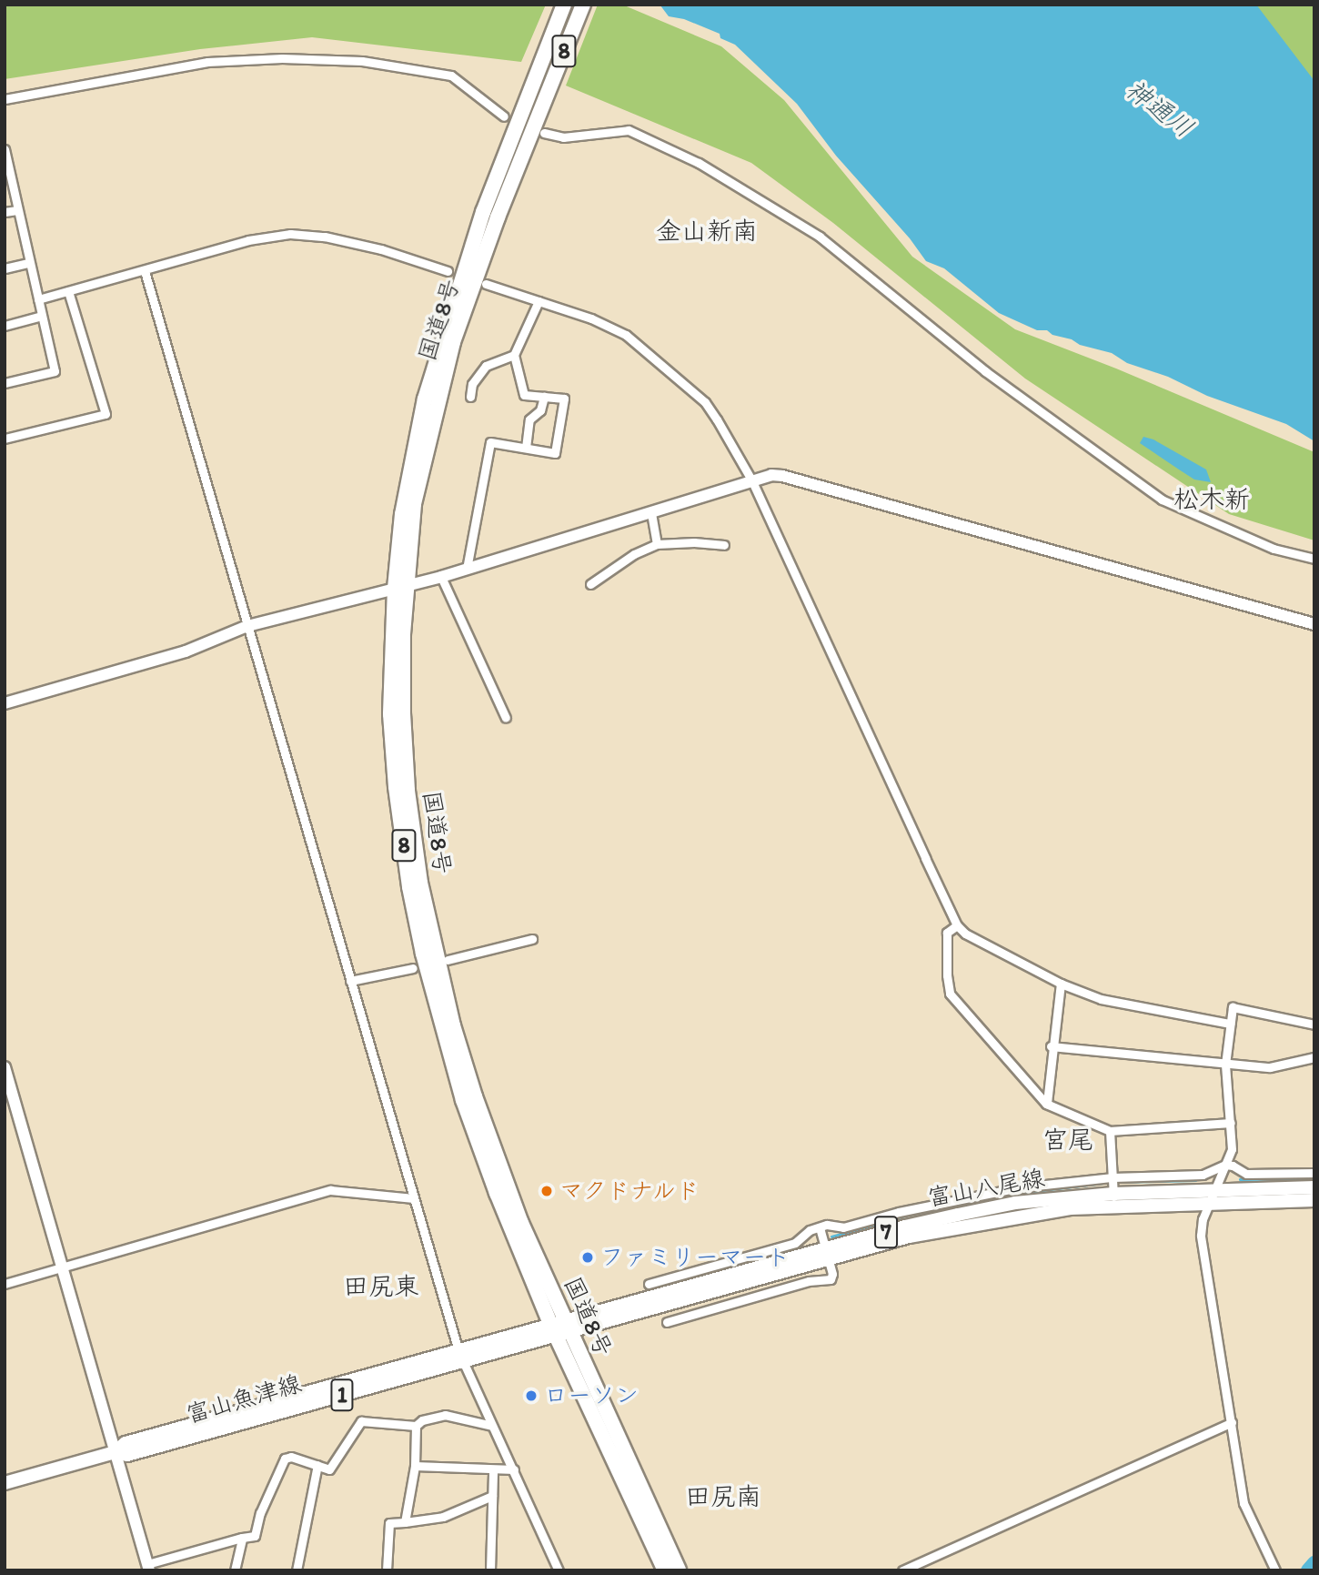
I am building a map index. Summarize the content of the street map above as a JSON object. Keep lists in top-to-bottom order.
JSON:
{
  "streets": {
    "highway": ["8", "国道8号"],
    "main road": [
      "富山八尾線",
      "7",
      "1",
      "富山魚津線"
    ]
  },
  "crossings": [
    ["国道8号", "富山八尾線"],
    ["国道8号", "富山魚津線"],
    ["富山八尾線", "富山魚津線"]
  ],
  "districts": [
    "金山新南",
    "松木新",
    "宮尾",
    "田尻東",
    "田尻南"
  ],
  "water": ["神通川"],
  "places": ["マクドナルド", "ファミリーマート", "ローソン"]
}
